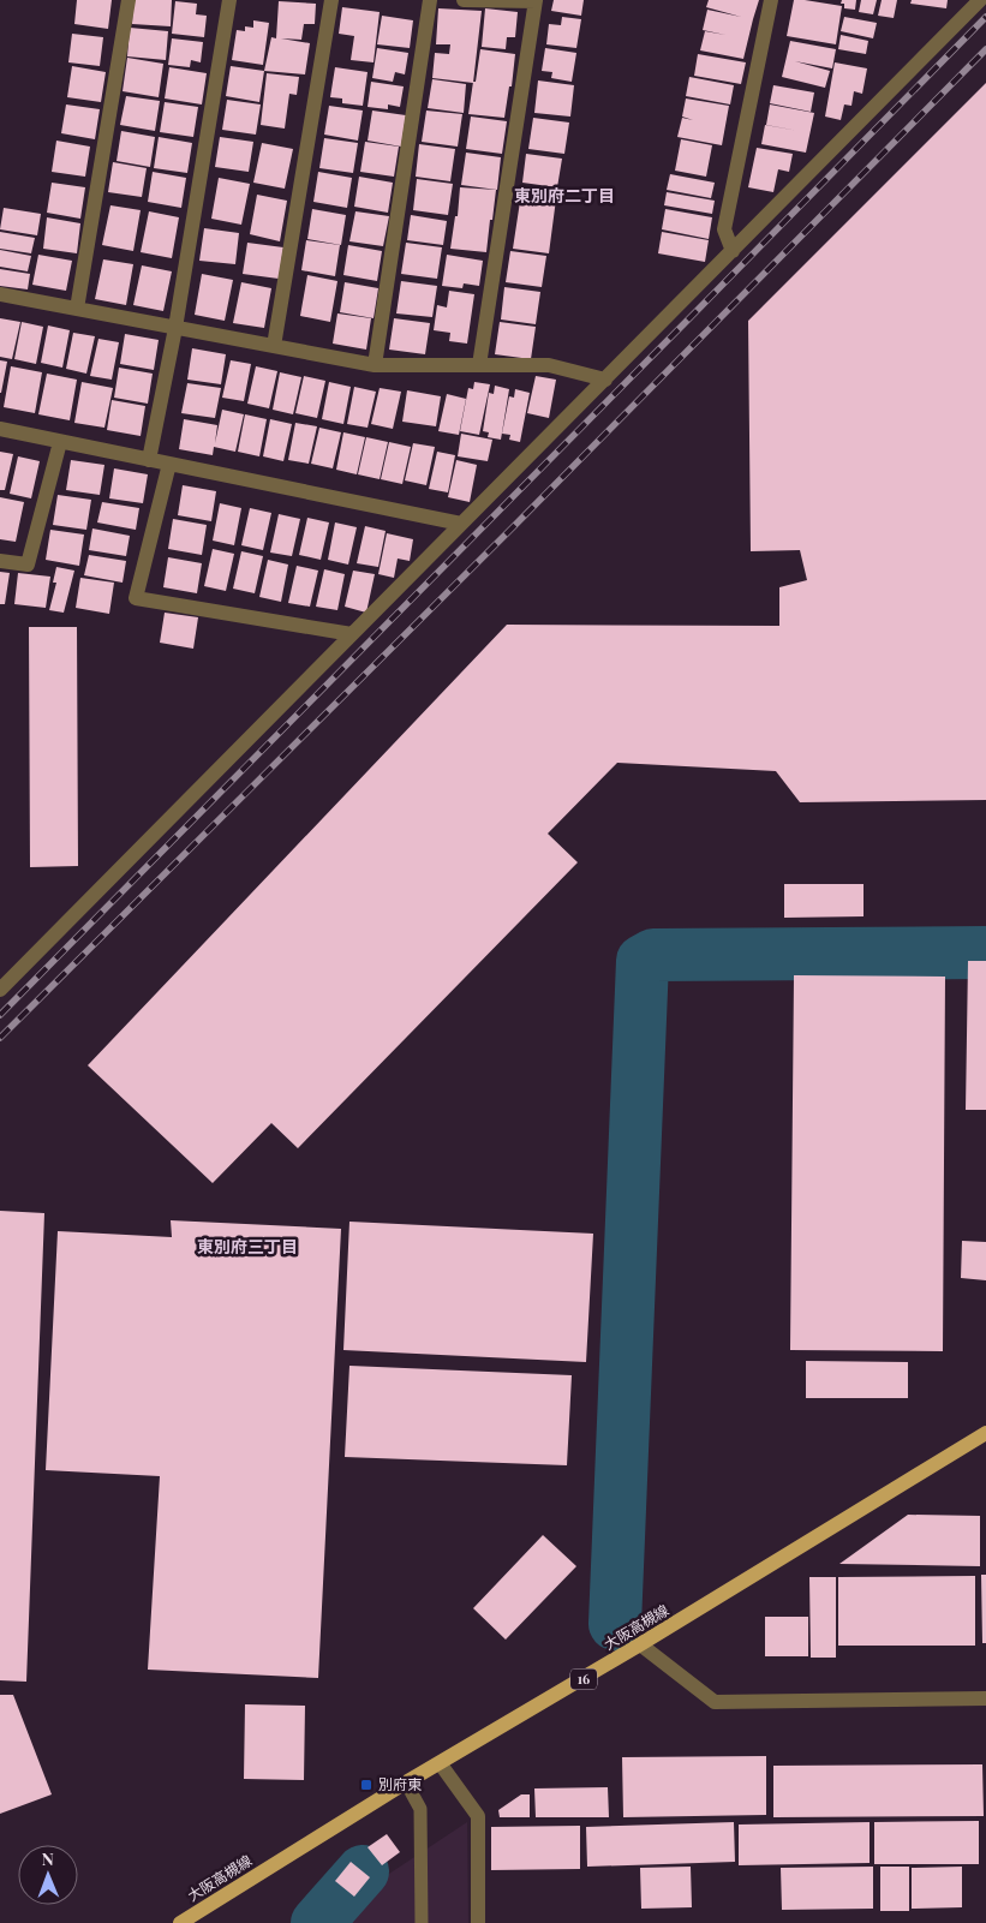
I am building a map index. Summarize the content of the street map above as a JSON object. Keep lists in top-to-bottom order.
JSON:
{
  "streets": {
    "main road": ["大阪高槻線", "16"]
  },
  "districts": ["東別府二丁目", "東別府三丁目"],
  "places": {
    "transit": ["別府東"]
  },
  "north": "top"
}
